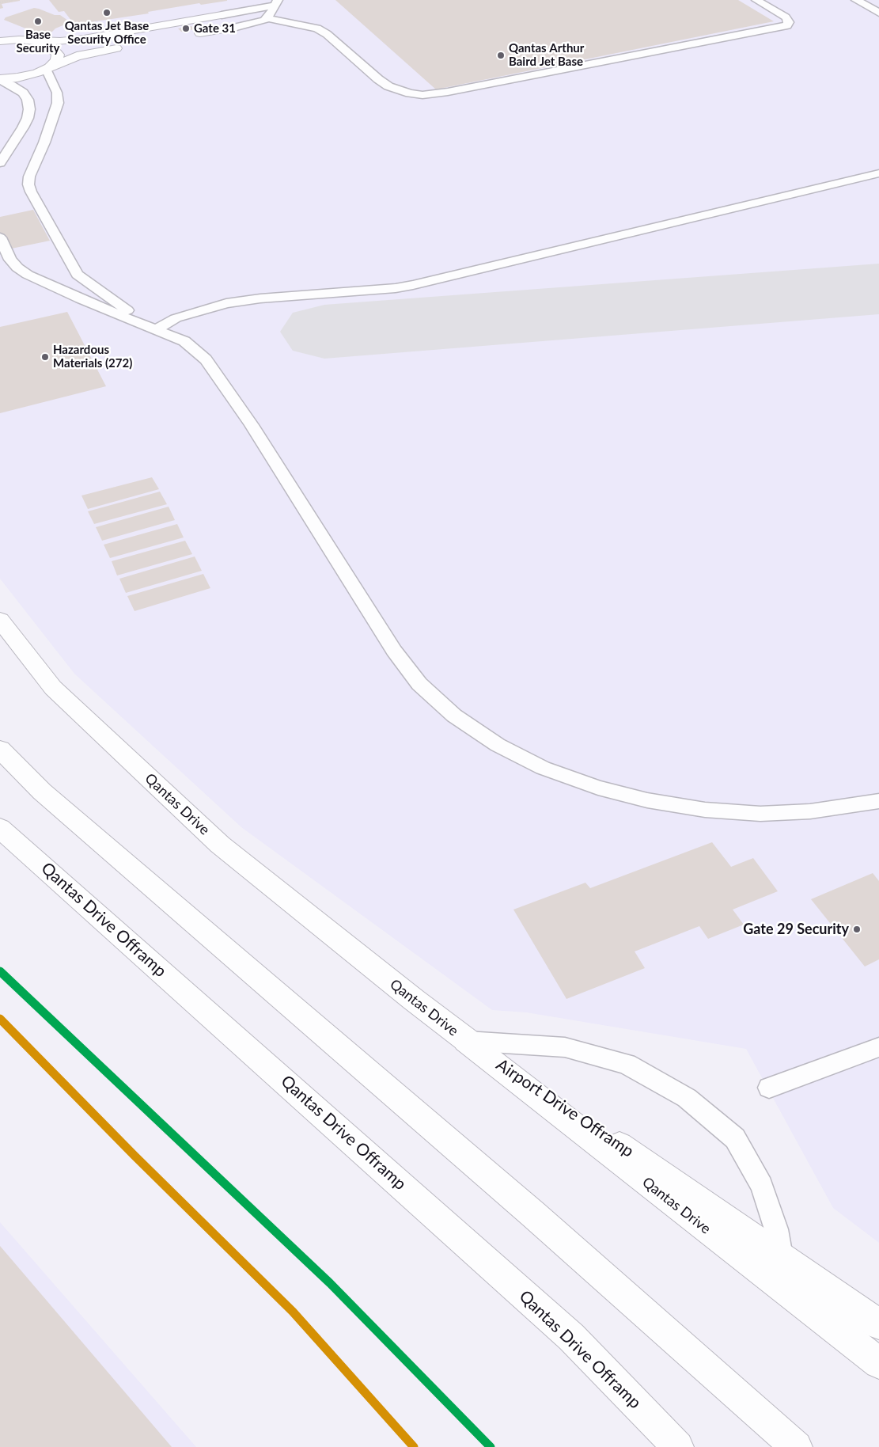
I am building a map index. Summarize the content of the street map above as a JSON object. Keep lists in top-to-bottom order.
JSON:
{
  "streets": {
    "main road": ["Qantas Drive", "Qantas Drive Offramp", "Airport Drive Offramp"]
  },
  "crossings": [
    ["Qantas Drive", "Airport Drive Offramp"]
  ],
  "places": [
    "Qantas Jet Base Security Office",
    "Base Security",
    "Gate 31",
    "Qantas Arthur Baird Jet Base",
    "Hazardous Materials (272)",
    "Gate 29 Security"
  ]
}
